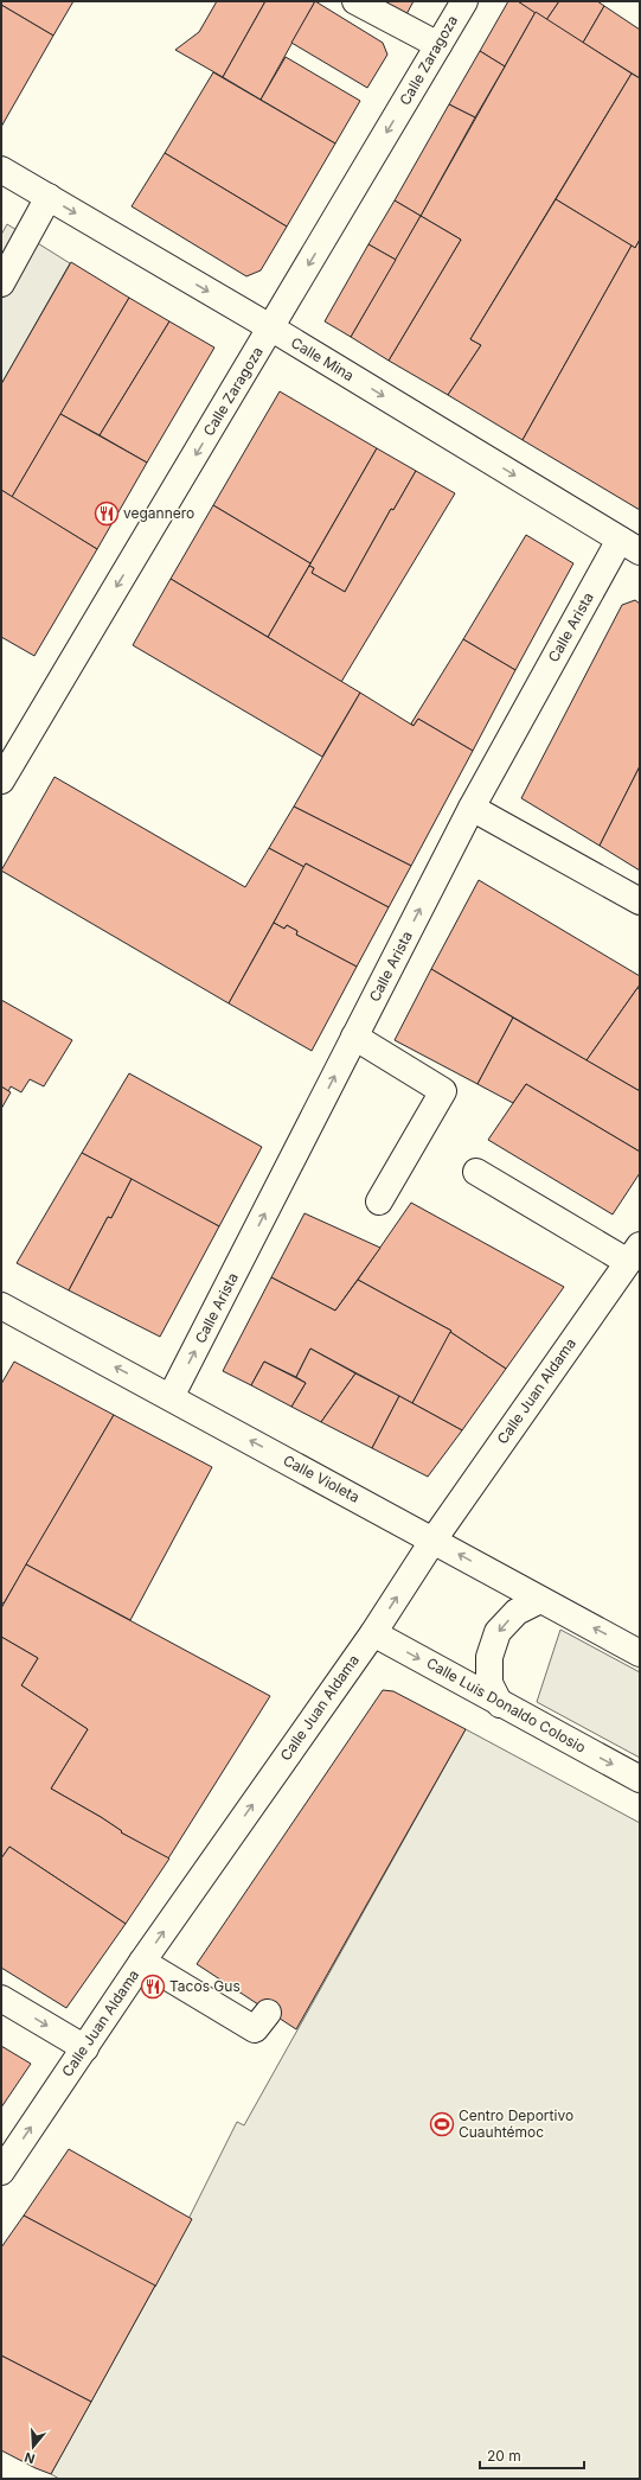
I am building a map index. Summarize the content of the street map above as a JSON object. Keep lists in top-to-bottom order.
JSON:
{
  "streets": {
    "street": [
      "Calle Zaragoza",
      "Calle Mina",
      "Calle Arista",
      "Calle Juan Aldama",
      "Calle Violeta",
      "Calle Luis Donaldo Colosio"
    ]
  },
  "crossings": [
    ["Calle Zaragoza", "Calle Mina"],
    ["Calle Mina", "Calle Arista"],
    ["Calle Arista", "Calle Violeta"],
    ["Calle Juan Aldama", "Calle Violeta"],
    ["Calle Juan Aldama", "Calle Luis Donaldo Colosio"]
  ],
  "one_way": [
    "Calle Zaragoza",
    "Calle Mina",
    "Calle Arista",
    "Calle Juan Aldama",
    "Calle Violeta",
    "Calle Luis Donaldo Colosio"
  ],
  "places": {
    "restaurant": ["vegannero", "Tacos Gus"],
    "sports": ["Centro Deportivo Cuauhtémoc"]
  },
  "scale_bar": "20 m",
  "north": "bottom"
}
